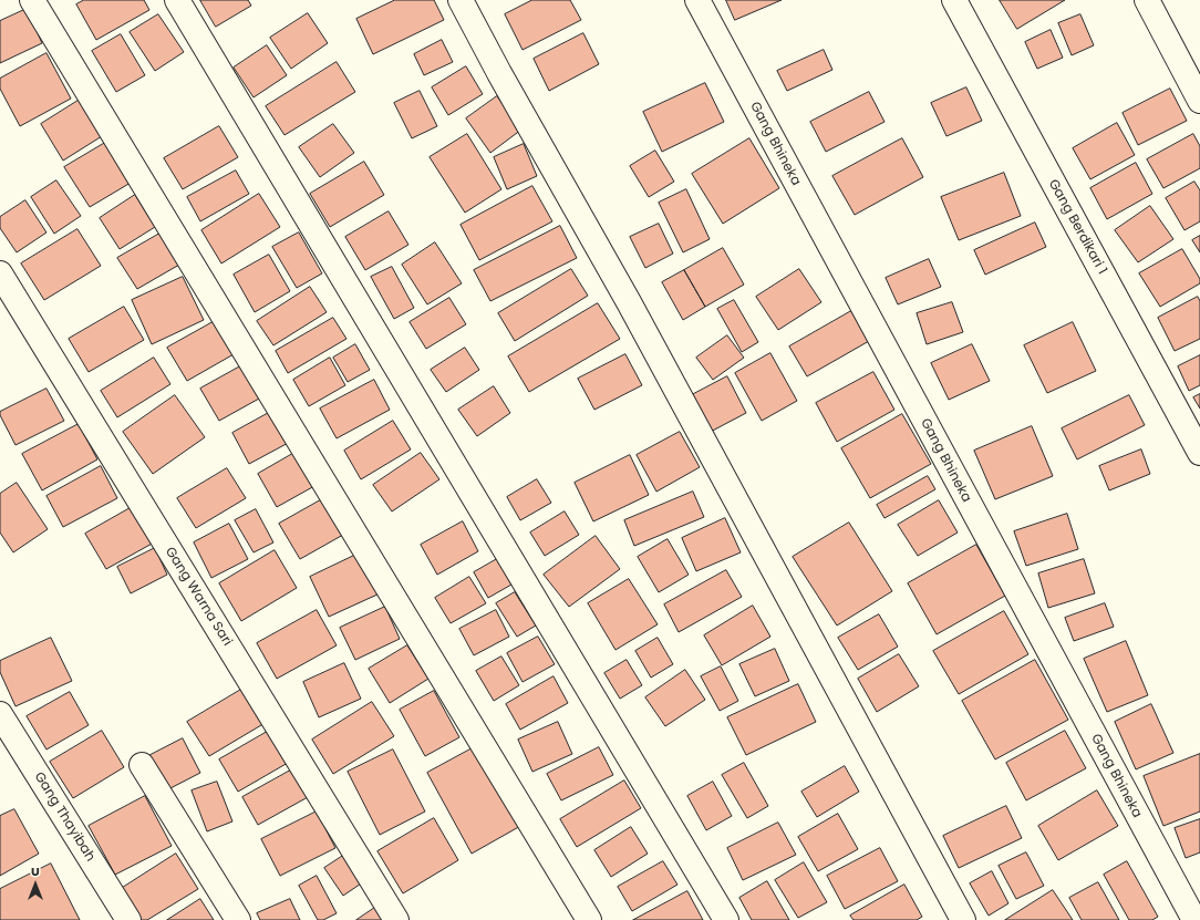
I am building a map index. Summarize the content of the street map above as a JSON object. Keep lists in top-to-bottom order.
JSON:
{
  "streets": {
    "street": [
      "Gang Bhineka",
      "Gang Berdikari 1",
      "Gang Warna Sari",
      "Gang Thayibah"
    ]
  },
  "north": "top"
}
